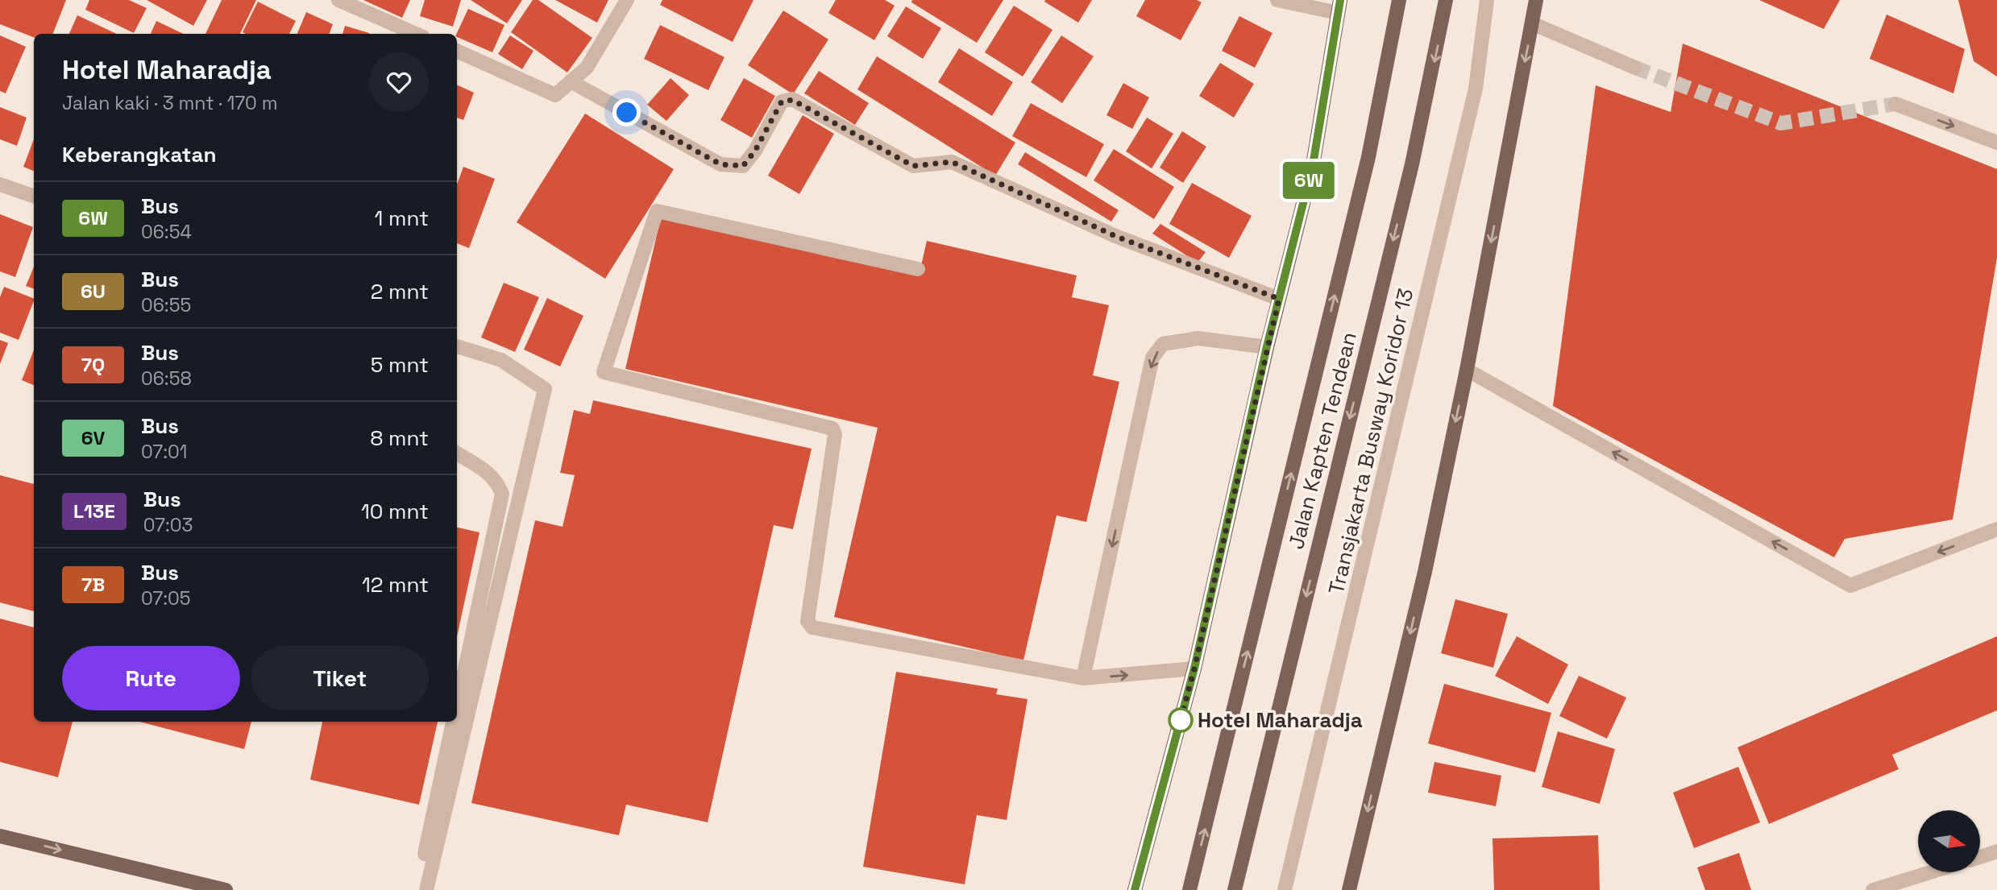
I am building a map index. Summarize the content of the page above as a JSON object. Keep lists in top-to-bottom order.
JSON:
{
  "streets": {
    "main road": ["Jalan Kapten Tendean"],
    "street": ["Transjakarta Busway Koridor 13"]
  },
  "places": ["Hotel Maharadja"],
  "lines": ["bus line 6W"],
  "north": "right",
  "page": {
    "on_map": "6W",
    "heading": [
      ["Hotel Maharadja", "Jalan kaki · 3 mnt · 170 m"],
      "Keberangkatan"
    ],
    "list": [
      {
        "mark": "6W",
        "name": "Bus",
        "note": "06:54",
        "value": "1 mnt"
      },
      {
        "mark": "6U",
        "name": "Bus",
        "note": "06:55",
        "value": "2 mnt"
      },
      {
        "mark": "7Q",
        "name": "Bus",
        "note": "06:58",
        "value": "5 mnt"
      },
      {
        "mark": "6V",
        "name": "Bus",
        "note": "07:01",
        "value": "8 mnt"
      },
      {
        "mark": "L13E",
        "name": "Bus",
        "note": "07:03",
        "value": "10 mnt"
      },
      {
        "mark": "7B",
        "name": "Bus",
        "note": "07:05",
        "value": "12 mnt"
      }
    ],
    "buttons": ["Rute", "Tiket"]
  }
}
